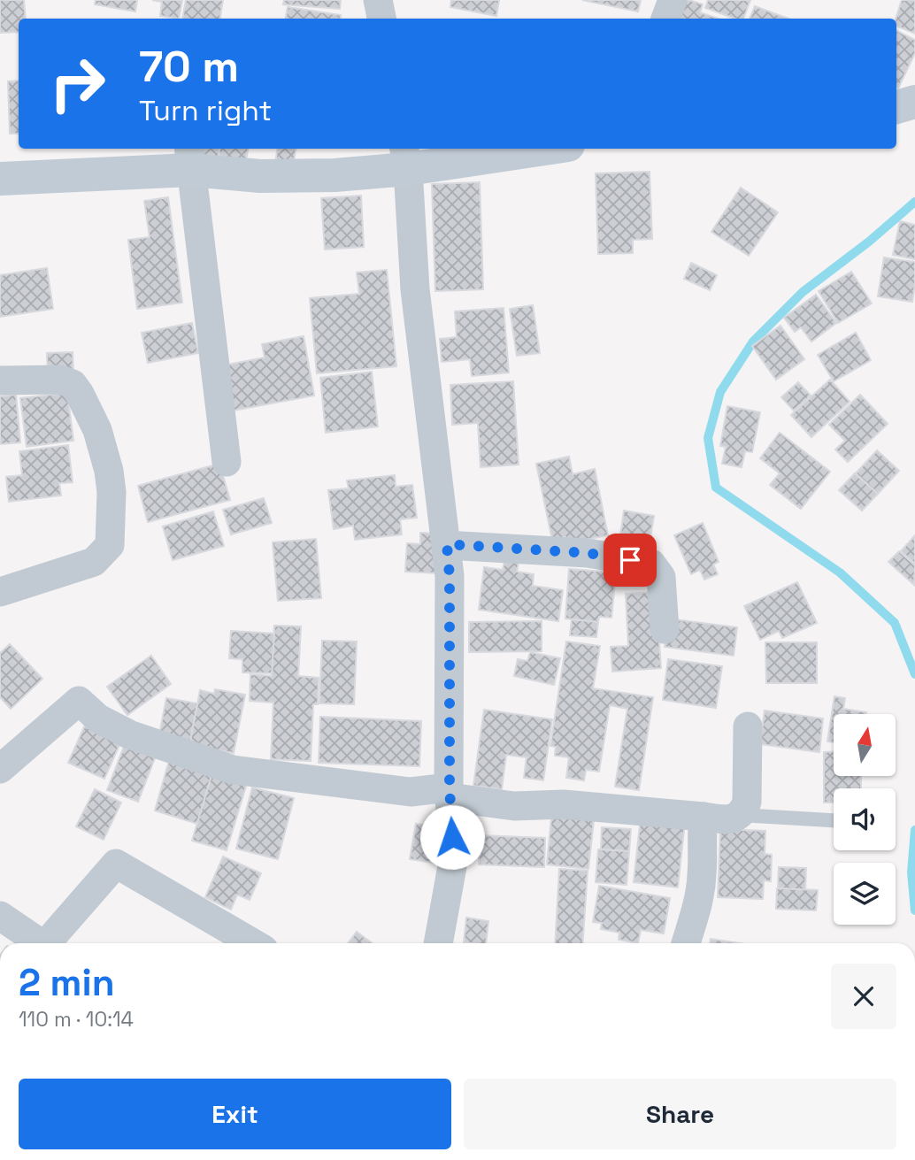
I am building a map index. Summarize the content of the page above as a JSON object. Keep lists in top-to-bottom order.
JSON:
{
  "north": "top",
  "page": {
    "turn": ["70 m", "Turn right"],
    "heading": ["2 min", "110 m · 10:14"],
    "buttons": ["Exit", "Share"]
  }
}
